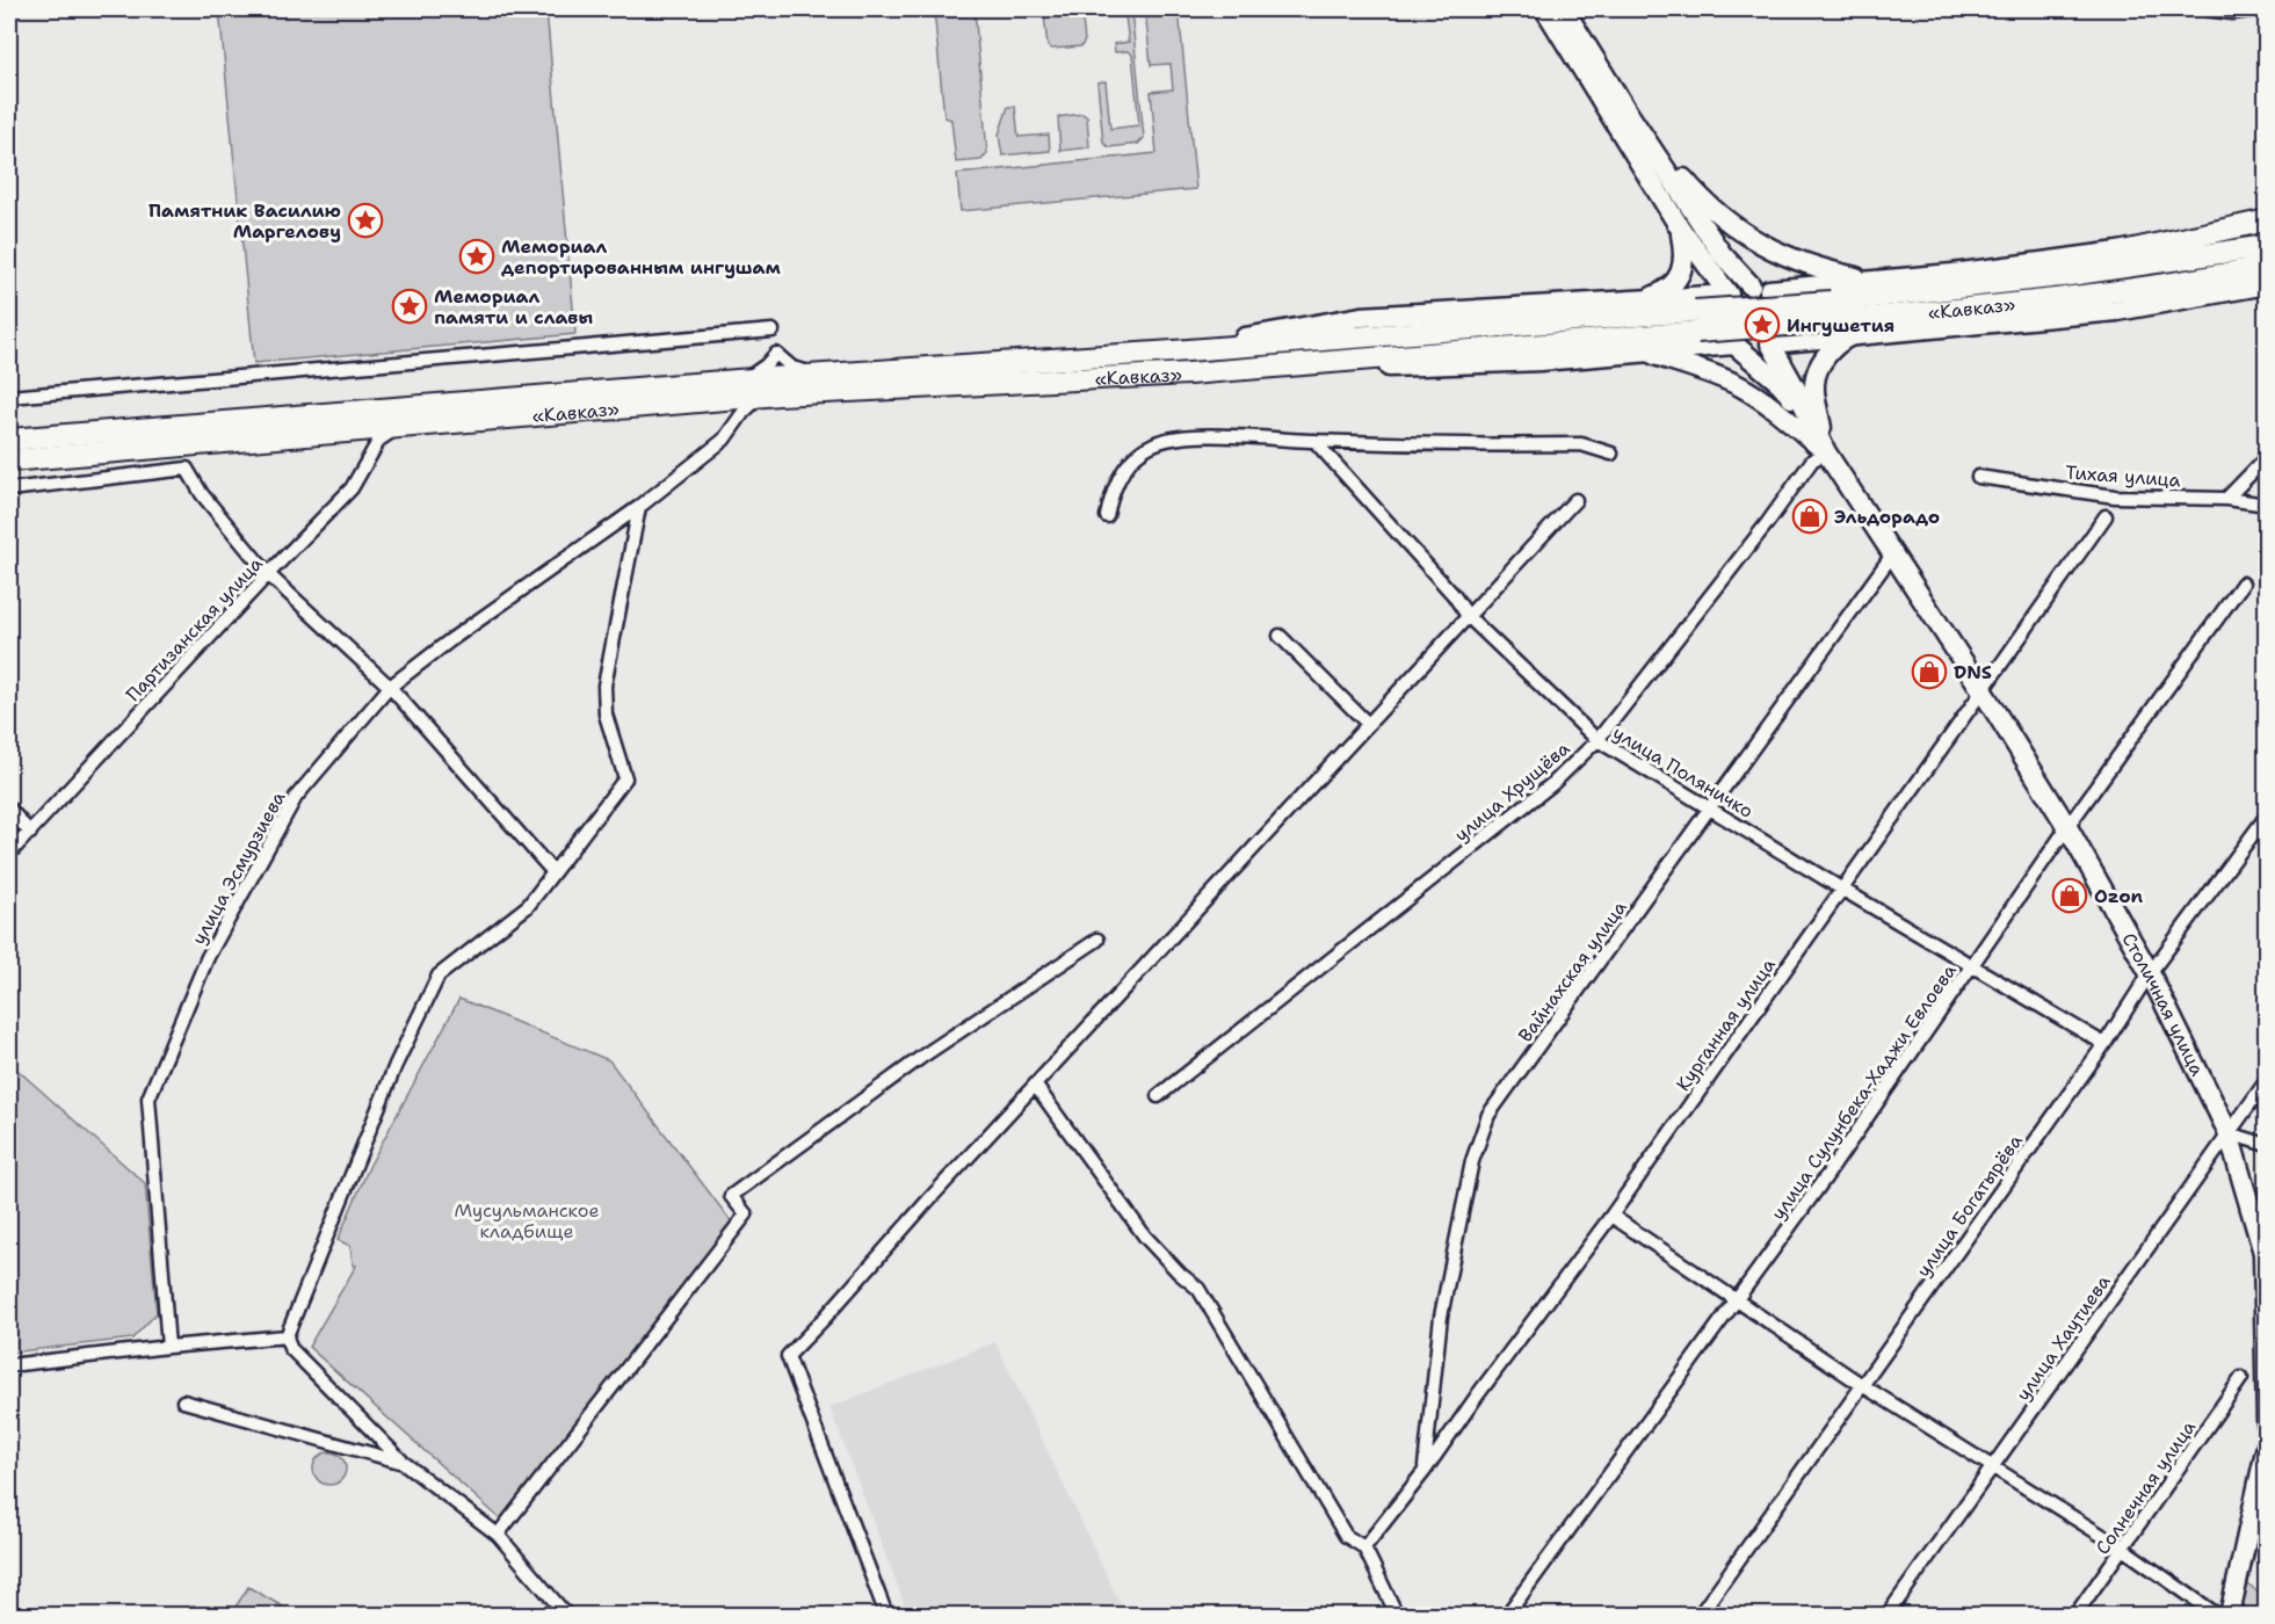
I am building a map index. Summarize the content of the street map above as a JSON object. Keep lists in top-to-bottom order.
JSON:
{
  "streets": {
    "highway": ["«Кавказ»"],
    "main road": ["Столичная улица"],
    "street": [
      "Тихая улица",
      "Партизанская улица",
      "улица Поляничко",
      "улица Хрущёва",
      "улица Эсмурзиева",
      "Вайнахская улица",
      "Курганная улица",
      "улица Сулунбека-Хаджи Евлоева",
      "улица Богатырёва",
      "улица Хаутиева",
      "Солнечная улица"
    ]
  },
  "crossings": [
    ["«Кавказ»", "Партизанская улица"],
    ["«Кавказ»", "улица Эсмурзиева"],
    ["улица Поляничко", "улица Хрущёва"],
    ["улица Поляничко", "Вайнахская улица"],
    ["улица Поляничко", "Курганная улица"],
    ["улица Поляничко", "улица Сулунбека-Хаджи Евлоева"],
    ["улица Поляничко", "улица Богатырёва"],
    ["улица Хрущёва", "Столичная улица"],
    ["Вайнахская улица", "Столичная улица"],
    ["Вайнахская улица", "Курганная улица"],
    ["Столичная улица", "Курганная улица"],
    ["Столичная улица", "улица Сулунбека-Хаджи Евлоева"],
    ["Столичная улица", "улица Богатырёва"],
    ["Столичная улица", "улица Хаутиева"]
  ],
  "parks": ["Мусульманское кладбище"],
  "places": {
    "place": [
      "Памятник Василию Маргелову",
      "Мемориал депортированным ингушам",
      "Мемориал памяти и славы",
      "Ингушетия"
    ],
    "shop": ["Эльдорадо", "DNS", "Ozon"]
  }
}
